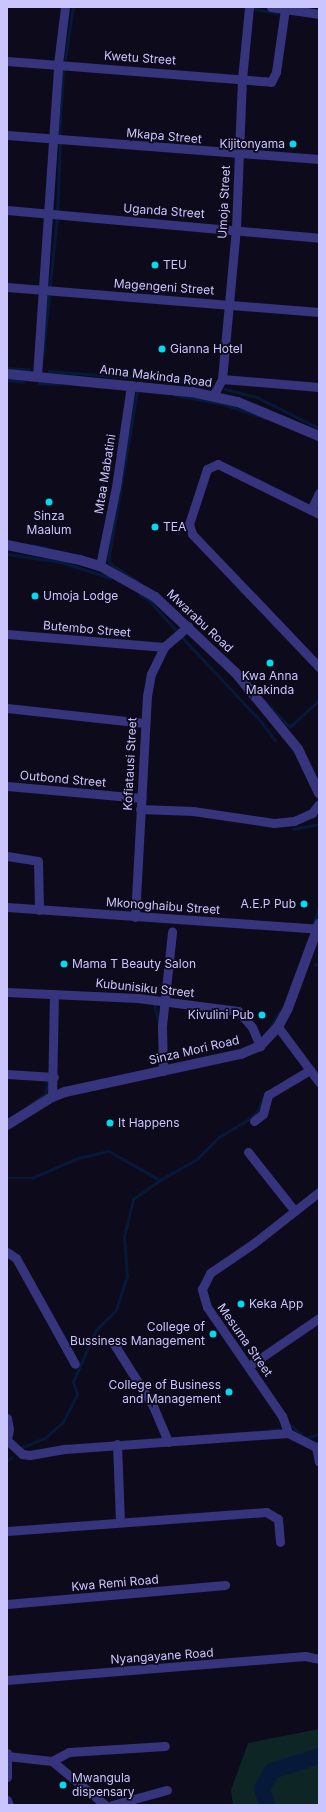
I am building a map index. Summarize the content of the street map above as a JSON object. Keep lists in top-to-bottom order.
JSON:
{
  "streets": {
    "street": [
      "Kwetu Street",
      "Mkapa Street",
      "Umoja Street",
      "Uganda Street",
      "Magengeni Street",
      "Anna Makinda Road",
      "Mtaa Mabatini",
      "Mwarabu Road",
      "Butembo Street",
      "Kofiatausi Street",
      "Outbond Street",
      "Mkonoghaibu Street",
      "Kubunisiku Street",
      "Sinza Mori Road",
      "Mesuma Street",
      "Kwa Remi Road",
      "Nyangayane Road"
    ]
  },
  "crossings": [
    ["Kwetu Street", "Umoja Street"],
    ["Mkapa Street", "Umoja Street"],
    ["Umoja Street", "Uganda Street"],
    ["Umoja Street", "Magengeni Street"],
    ["Umoja Street", "Anna Makinda Road"],
    ["Anna Makinda Road", "Mtaa Mabatini"],
    ["Mtaa Mabatini", "Mwarabu Road"],
    ["Mwarabu Road", "Kofiatausi Street"],
    ["Butembo Street", "Kofiatausi Street"],
    ["Kofiatausi Street", "Outbond Street"],
    ["Kofiatausi Street", "Mkonoghaibu Street"],
    ["Mkonoghaibu Street", "Sinza Mori Road"],
    ["Kubunisiku Street", "Sinza Mori Road"]
  ],
  "places": [
    "Kijitonyama",
    "TEU",
    "Gianna Hotel",
    "Sinza Maalum",
    "TEA",
    "Umoja Lodge",
    "Kwa Anna Makinda",
    "A.E.P Pub",
    "Mama T Beauty Salon",
    "Kivulini Pub",
    "It Happens",
    "Keka App",
    "College of Bussiness Management",
    "College of Business and Management",
    "Mwangula dispensary"
  ]
}
